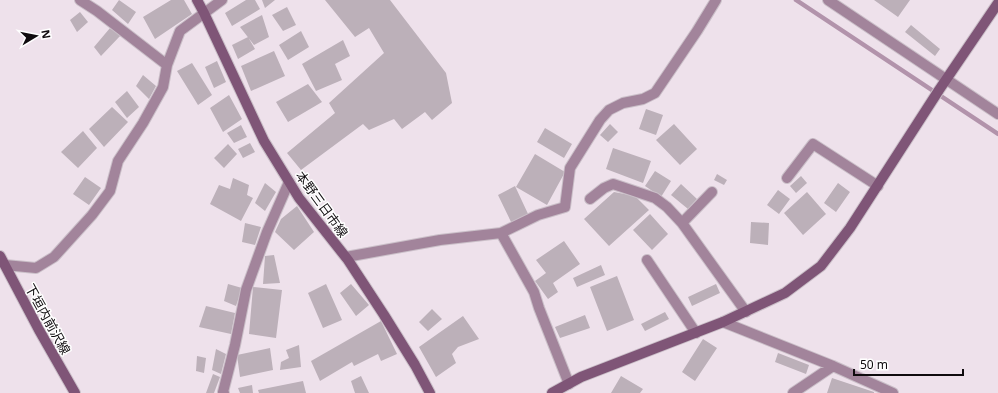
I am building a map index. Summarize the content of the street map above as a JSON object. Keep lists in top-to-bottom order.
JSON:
{
  "streets": {
    "street": ["本野三日市線", "下垣内前沢線"]
  },
  "scale_bar": "50 m",
  "north": "right"
}
